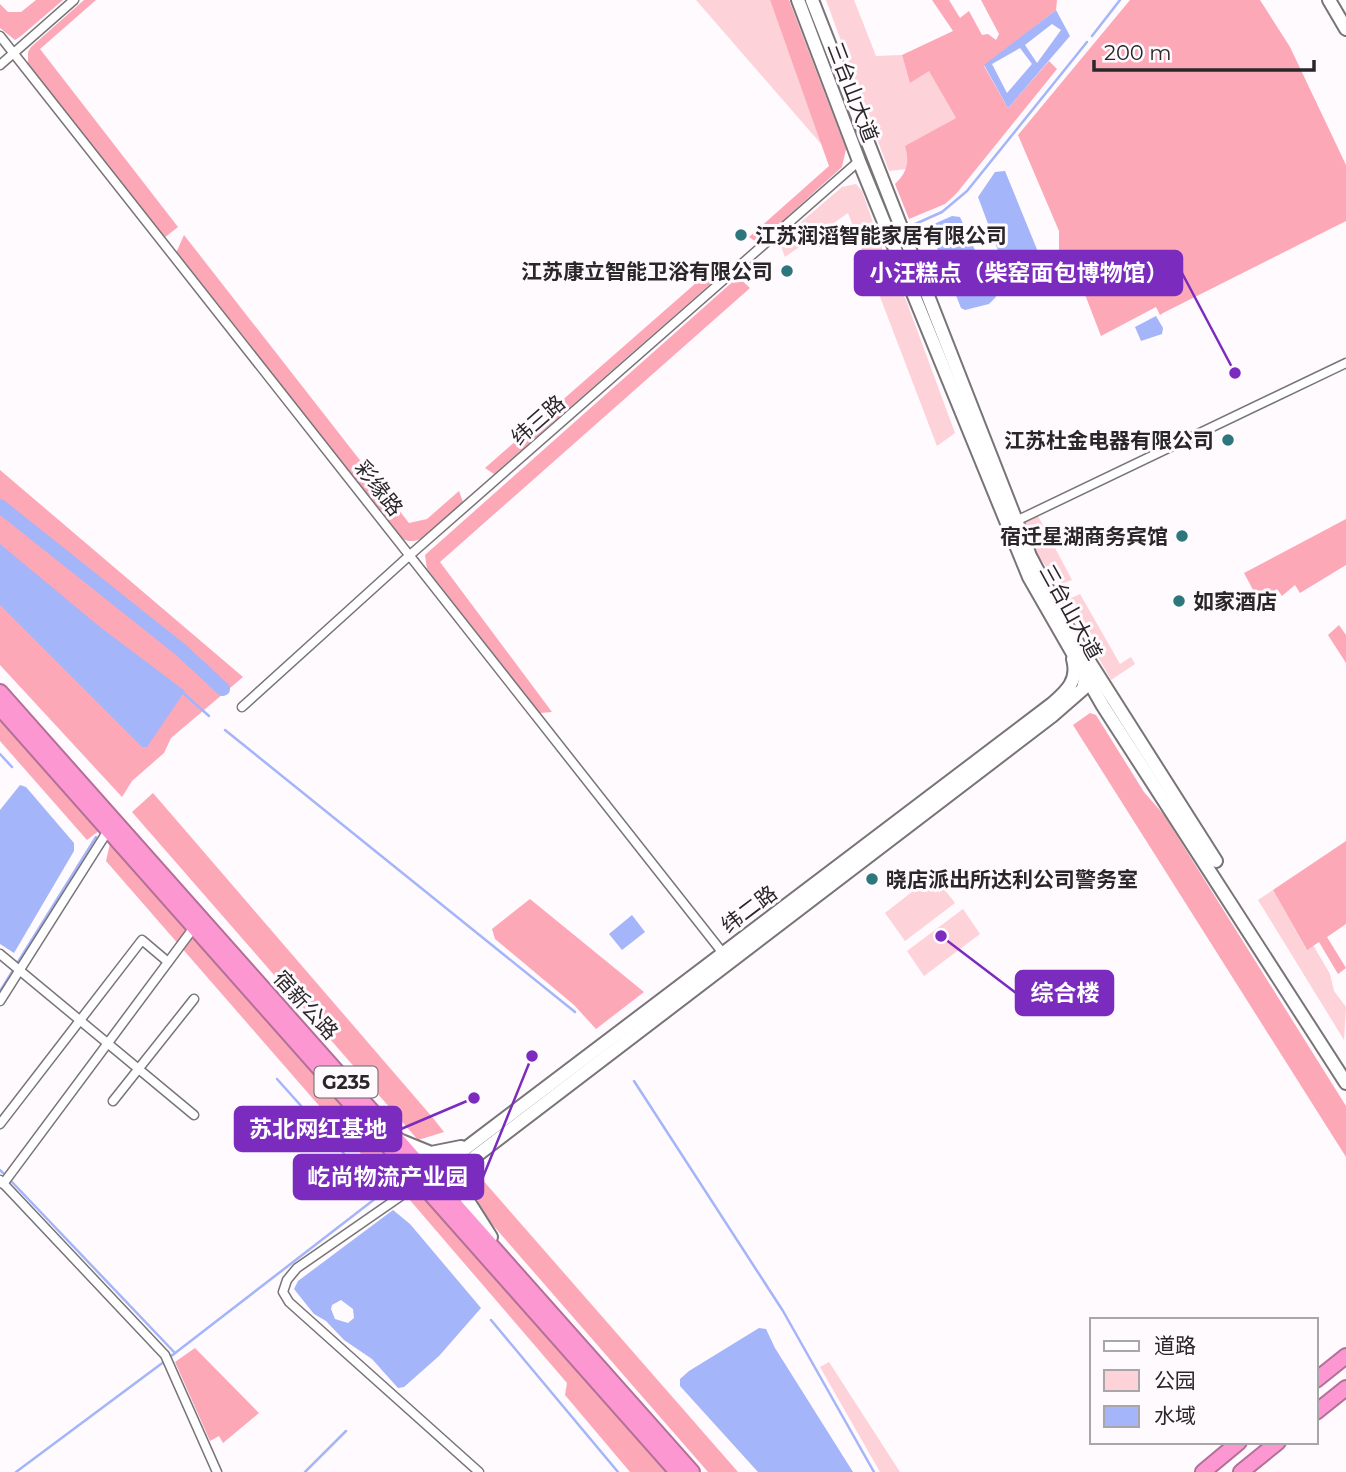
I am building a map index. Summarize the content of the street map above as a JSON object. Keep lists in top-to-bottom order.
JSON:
{
  "streets": {
    "highway": ["宿新公路", "G235"],
    "main road": ["三台山大道", "纬二路"],
    "street": ["纬三路", "彩缘路"]
  },
  "crossings": [
    ["三台山大道", "纬三路"],
    ["三台山大道", "纬二路"],
    ["纬三路", "彩缘路"],
    ["彩缘路", "纬二路"],
    ["纬二路", "宿新公路"]
  ],
  "places": [
    "江苏润滔智能家居有限公司",
    "江苏康立智能卫浴有限公司",
    "小汪糕点（柴窑面包博物馆）",
    "江苏杜金电器有限公司",
    "宿迁星湖商务宾馆",
    "如家酒店",
    "晓店派出所达利公司警务室",
    "综合楼",
    "屹尚物流产业园",
    "苏北网红基地"
  ],
  "legend": ["道路", "公园", "水域"],
  "scale_bar": "200 m"
}
